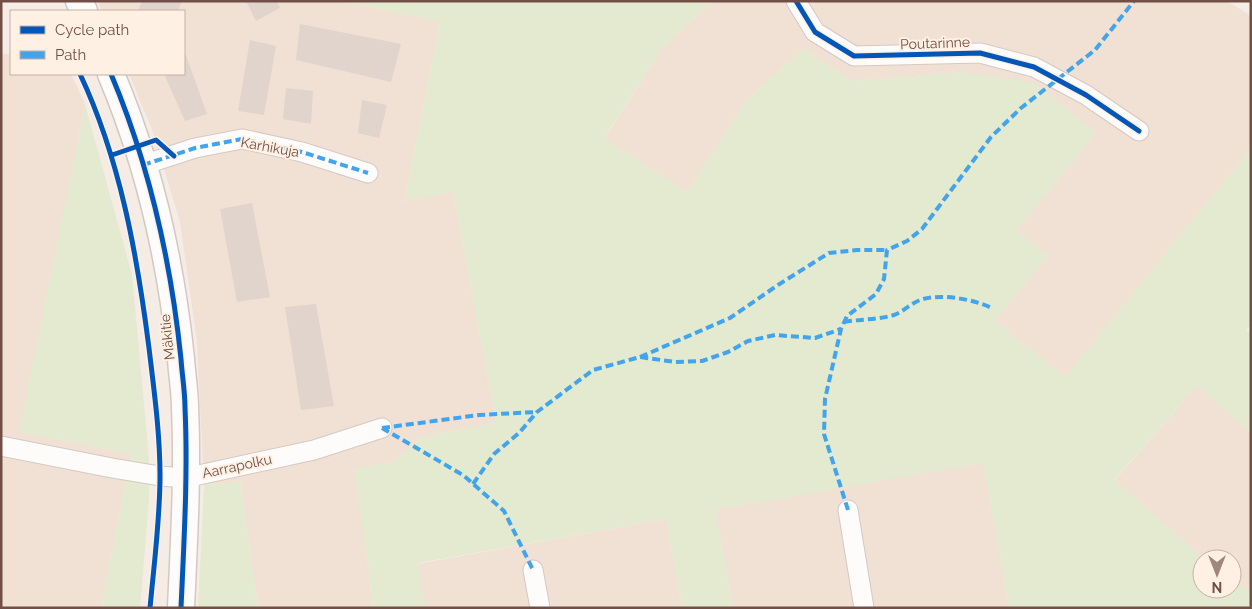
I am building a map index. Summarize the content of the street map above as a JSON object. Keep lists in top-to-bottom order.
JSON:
{
  "streets": {
    "street": [
      "Poutarinne",
      "Karhikuja",
      "Mäkitie",
      "Aarrapolku"
    ]
  },
  "crossings": [
    ["Karhikuja", "Mäkitie"],
    ["Mäkitie", "Aarrapolku"]
  ],
  "legend": ["Cycle path", "Path"],
  "north": "bottom"
}
